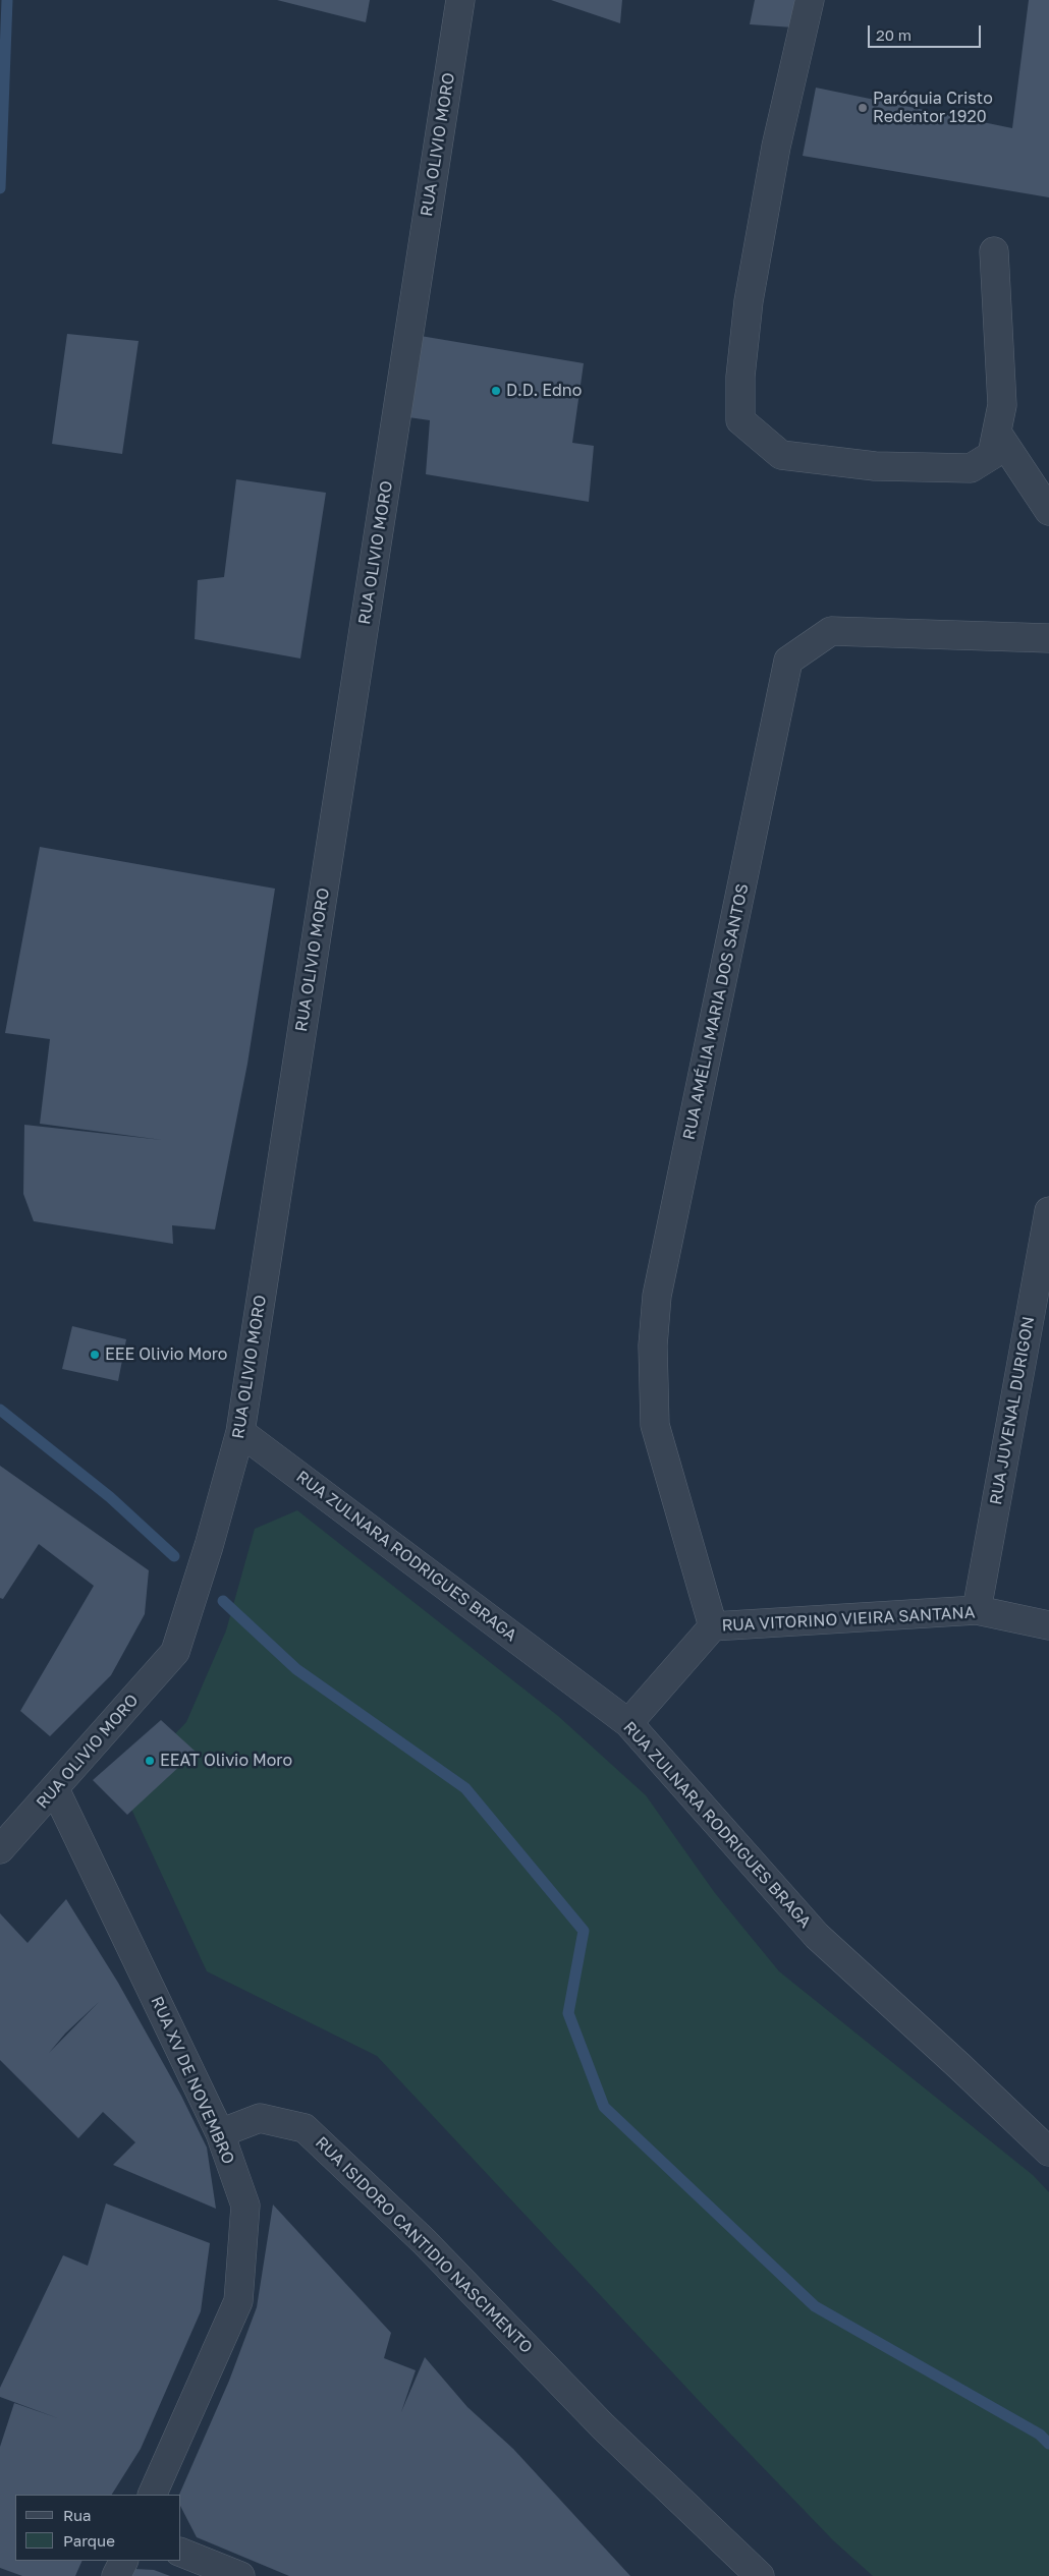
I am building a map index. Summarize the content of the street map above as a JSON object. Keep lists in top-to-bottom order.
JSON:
{
  "streets": {
    "street": [
      "RUA OLIVIO MORO",
      "RUA AMÉLIA MARIA DOS SANTOS",
      "RUA JUVENAL DURIGON",
      "RUA ZULNARA RODRIGUES BRAGA",
      "RUA VITORINO VIEIRA SANTANA",
      "RUA XV DE NOVEMBRO",
      "RUA ISIDORO CANTIDIO NASCIMENTO"
    ]
  },
  "crossings": [
    ["RUA OLIVIO MORO", "RUA ZULNARA RODRIGUES BRAGA"],
    ["RUA OLIVIO MORO", "RUA XV DE NOVEMBRO"],
    ["RUA AMÉLIA MARIA DOS SANTOS", "RUA VITORINO VIEIRA SANTANA"],
    ["RUA JUVENAL DURIGON", "RUA VITORINO VIEIRA SANTANA"],
    ["RUA ZULNARA RODRIGUES BRAGA", "RUA VITORINO VIEIRA SANTANA"],
    ["RUA XV DE NOVEMBRO", "RUA ISIDORO CANTIDIO NASCIMENTO"]
  ],
  "places": [
    "Paróquia Cristo Redentor 1920",
    "D.D. Edno",
    "EEE Olivio Moro",
    "EEAT Olivio Moro"
  ],
  "legend": ["Rua", "Parque"],
  "scale_bar": "20 m"
}
